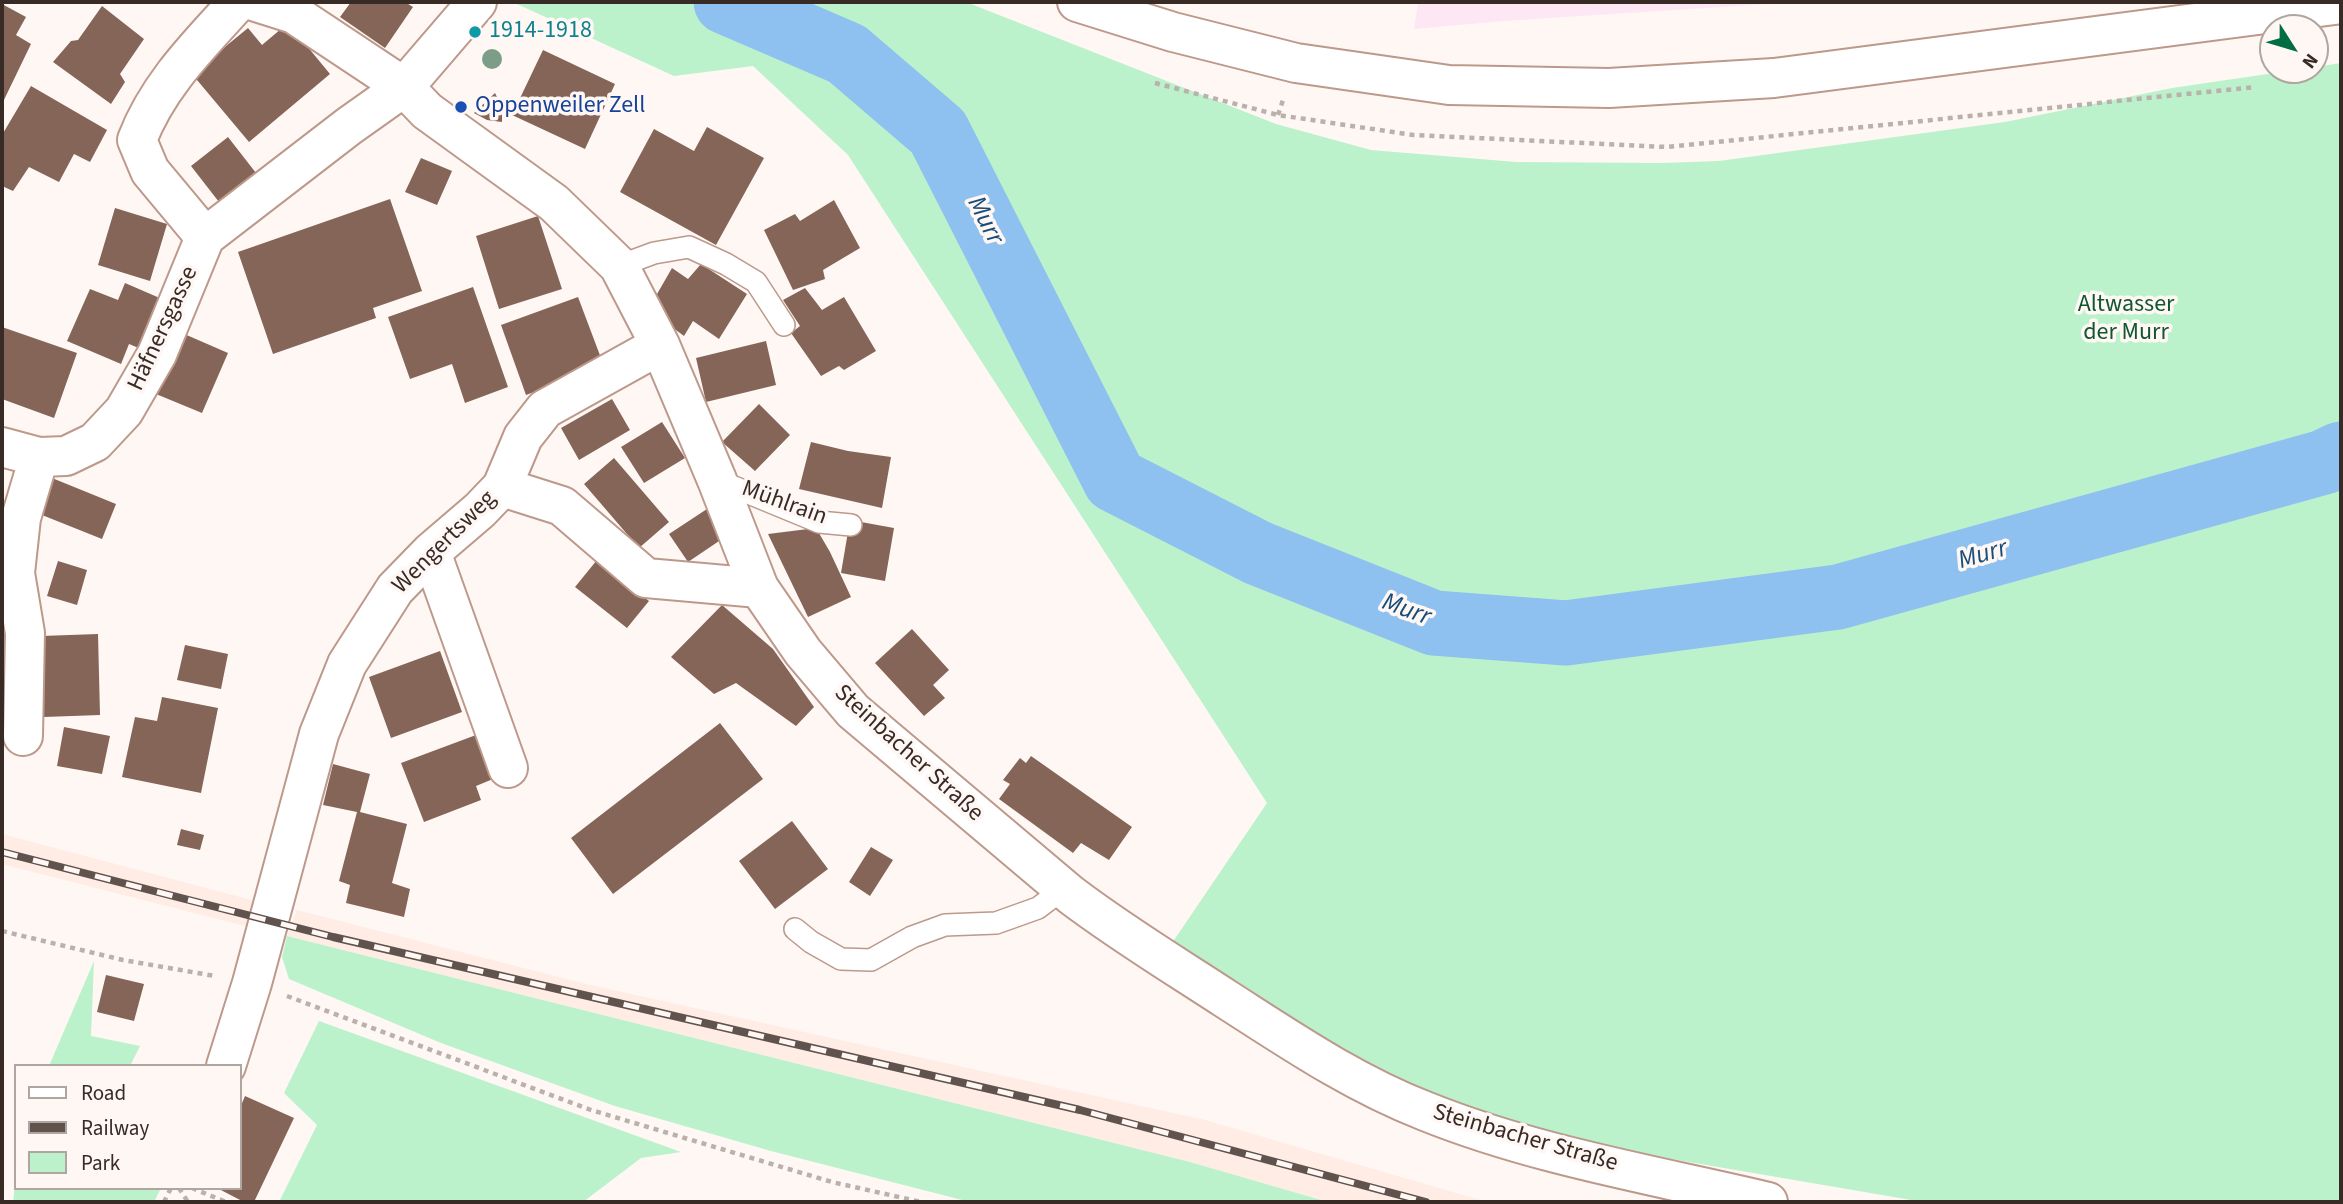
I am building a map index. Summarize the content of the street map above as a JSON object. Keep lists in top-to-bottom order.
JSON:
{
  "streets": {
    "street": ["Häfnersgasse", "Wengertsweg", "Steinbacher Straße"],
    "lane": ["Mühlrain"]
  },
  "crossings": [
    ["Häfnersgasse", "Steinbacher Straße"],
    ["Mühlrain", "Steinbacher Straße"],
    ["Wengertsweg", "Steinbacher Straße"]
  ],
  "water": ["Murr"],
  "parks": ["Altwasser der Murr"],
  "places": ["1914-1918", "Oppenweiler Zell"],
  "legend": ["Road", "Railway", "Park"],
  "north": "bottom right"
}
